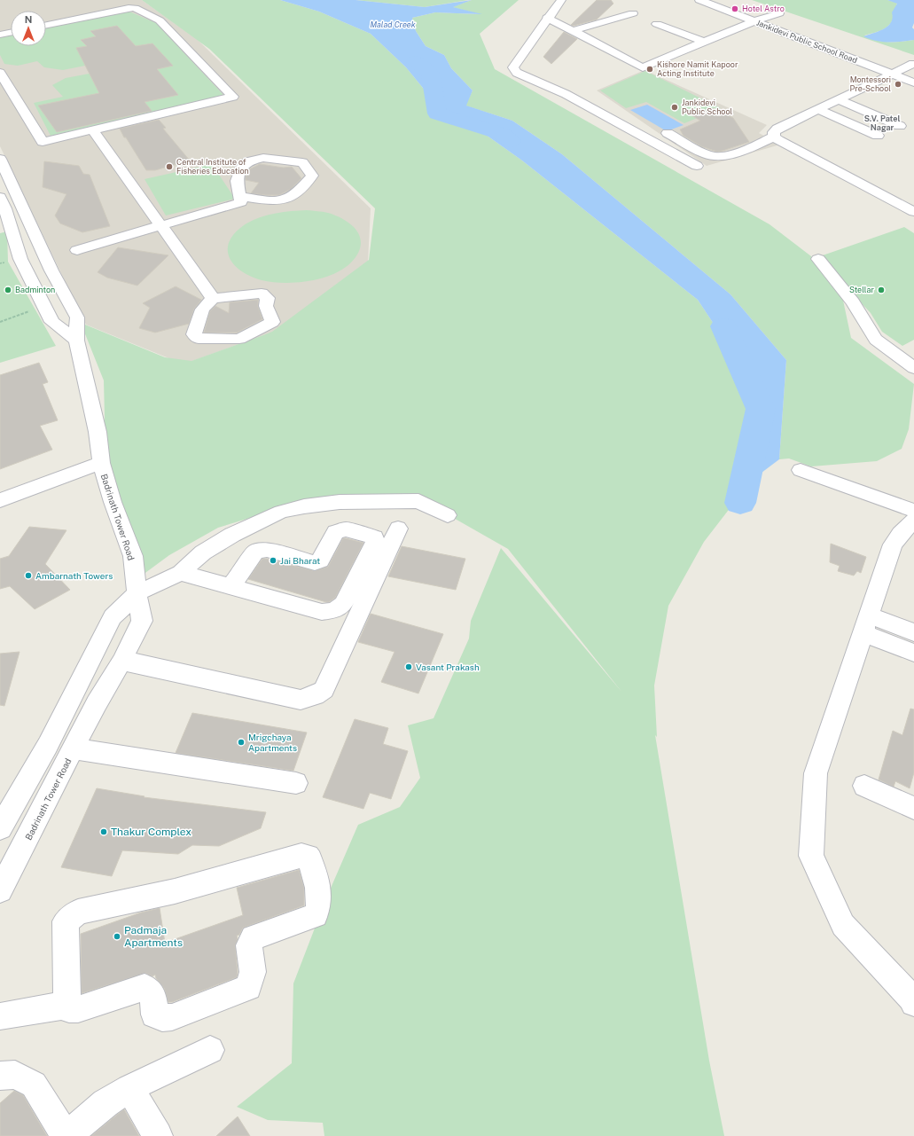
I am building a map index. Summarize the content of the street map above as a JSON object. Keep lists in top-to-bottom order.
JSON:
{
  "streets": {
    "street": ["Jankidevi Public School Road", "Badrinath Tower Road"]
  },
  "districts": ["S.V. Patel Nagar"],
  "water": ["Malad Creek"],
  "places": [
    "Hotel Astro",
    "Kishore Namit Kapoor Acting Institute",
    "Montessori Pre-School",
    "Jankidevi Public School",
    "Central Institute of Fisheries Education",
    "Badminton",
    "Stellar",
    "Jai Bharat",
    "Ambarnath Towers",
    "Vasant Prakash",
    "Mrigchaya Apartments",
    "Thakur Complex",
    "Padmaja Apartments"
  ],
  "north": "top"
}
